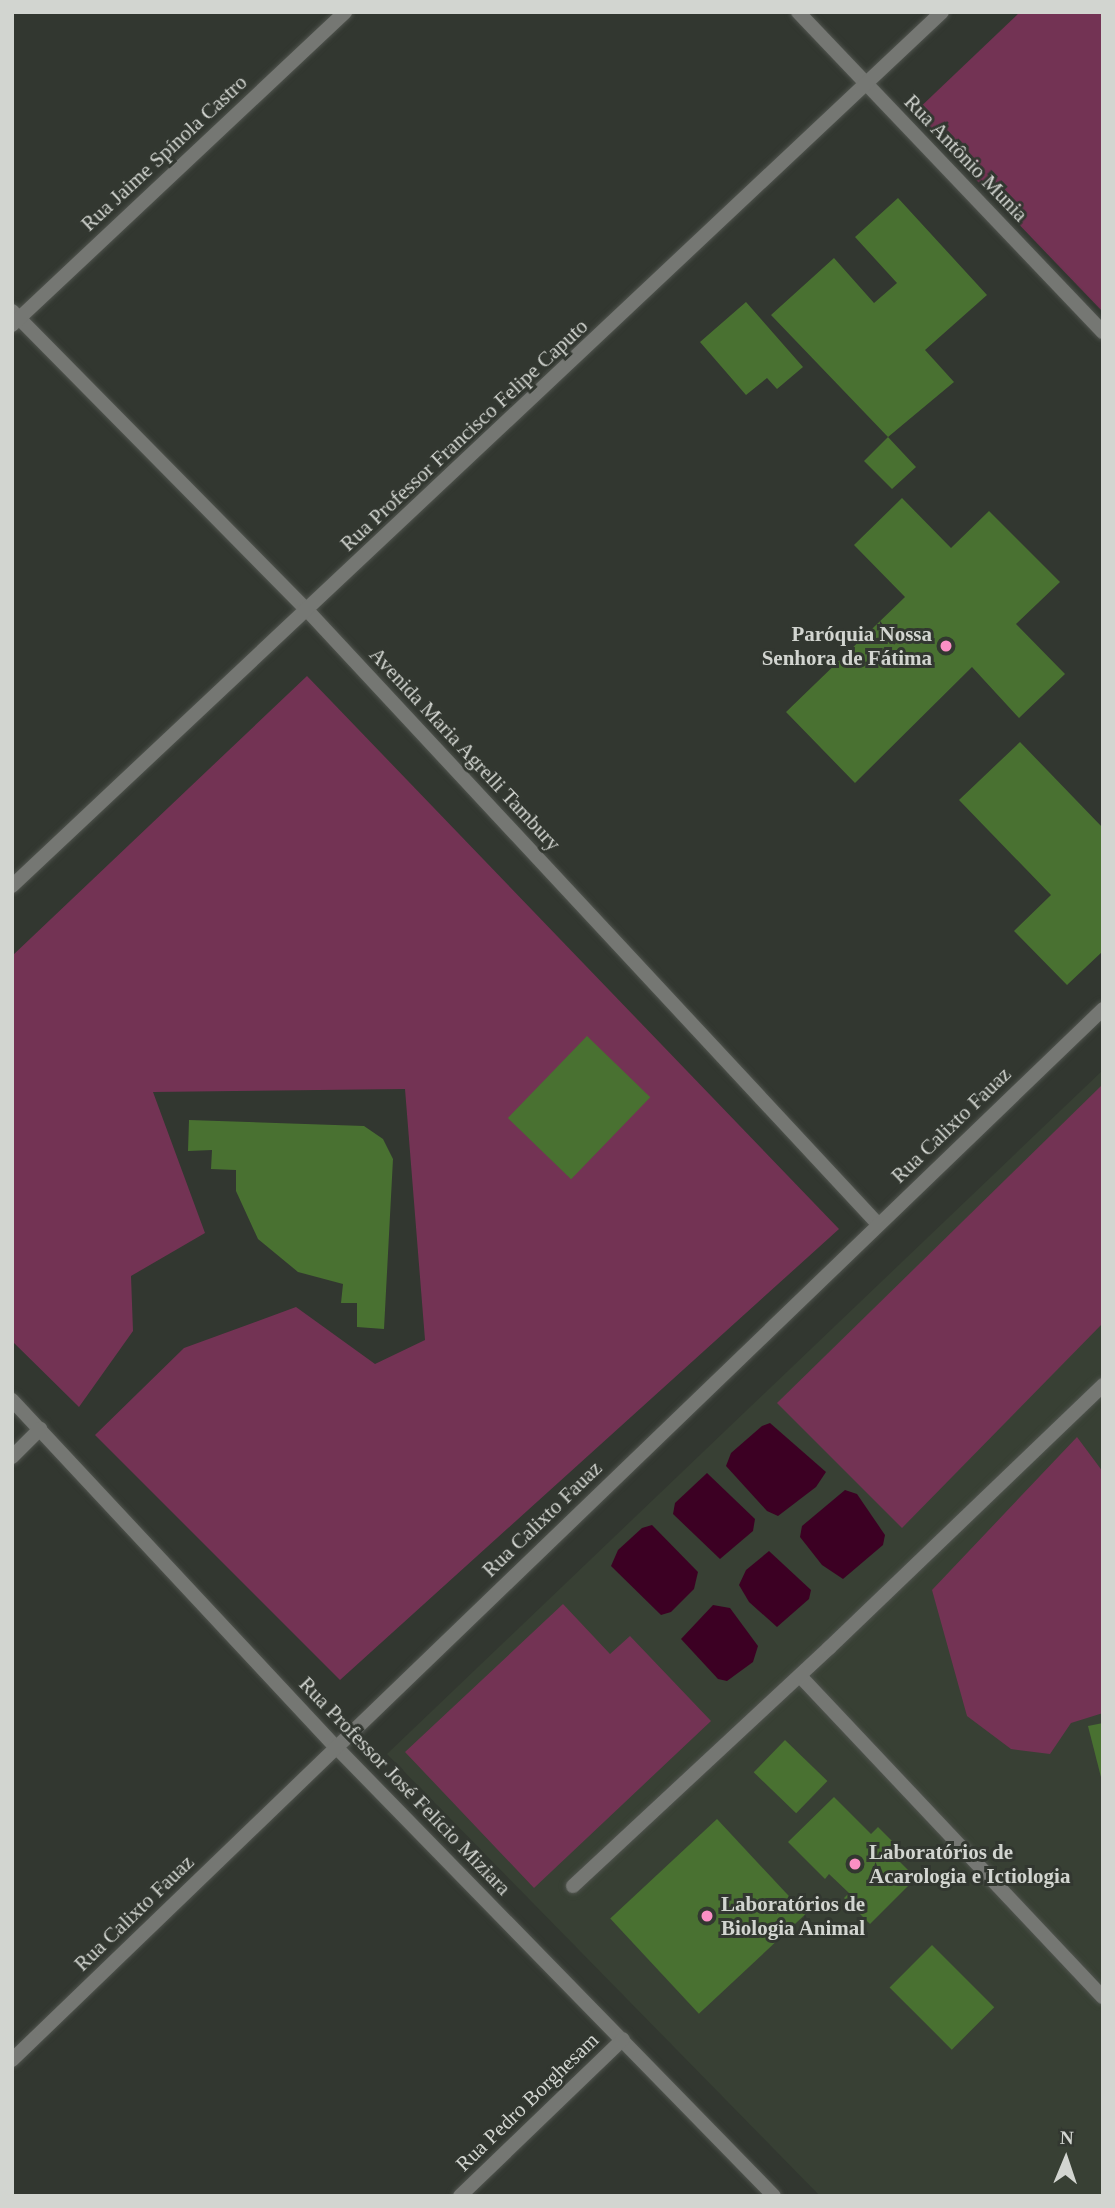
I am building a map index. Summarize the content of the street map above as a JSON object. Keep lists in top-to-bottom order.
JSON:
{
  "streets": {
    "street": [
      "Rua Jaime Spínola Castro",
      "Rua Antônio Munia",
      "Rua Professor Francisco Felipe Caputo",
      "Avenida Maria Agrelli Tambury",
      "Rua Calixto Fauaz",
      "Rua Professor José Felício Miziara",
      "Rua Pedro Borghesam"
    ]
  },
  "crossings": [
    ["Rua Jaime Spínola Castro", "Avenida Maria Agrelli Tambury"],
    ["Rua Antônio Munia", "Rua Professor Francisco Felipe Caputo"],
    ["Rua Professor Francisco Felipe Caputo", "Avenida Maria Agrelli Tambury"],
    ["Avenida Maria Agrelli Tambury", "Rua Calixto Fauaz"],
    ["Rua Calixto Fauaz", "Rua Professor José Felício Miziara"],
    ["Rua Professor José Felício Miziara", "Rua Pedro Borghesam"]
  ],
  "places": ["Paróquia Nossa Senhora de Fátima", "Laboratórios de Acarologia e Ictiologia", "Laboratórios de Biologia Animal"],
  "north": "top"
}
